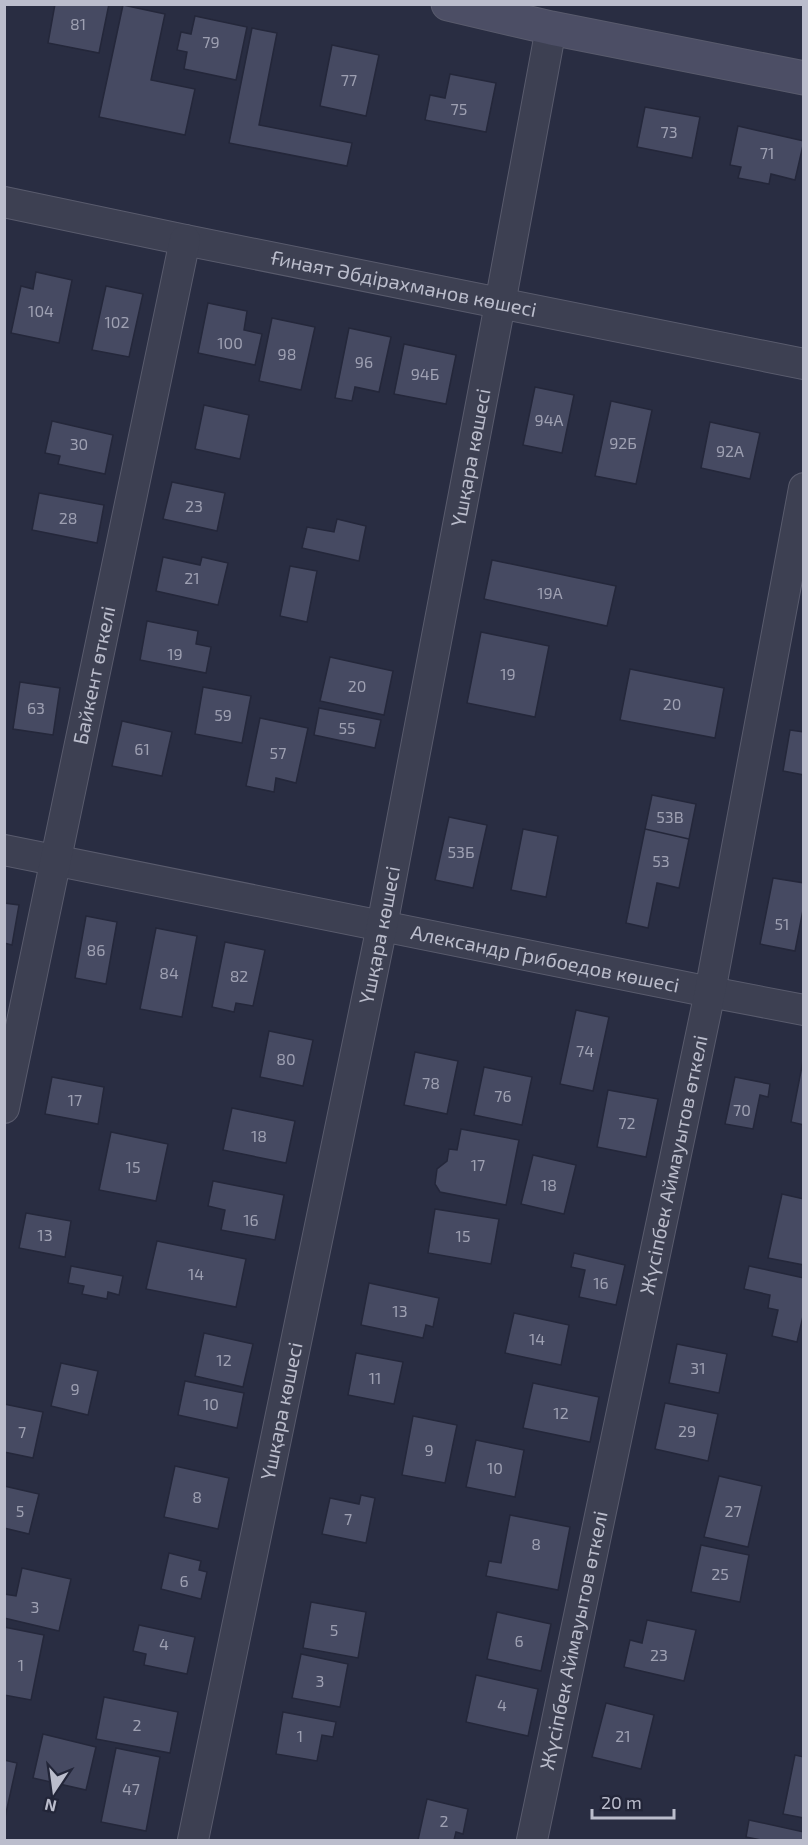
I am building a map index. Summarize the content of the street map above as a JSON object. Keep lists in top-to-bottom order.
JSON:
{
  "streets": {
    "street": [
      "Ғинаят Әбдірахманов көшесі",
      "Үшқара көшесі",
      "Байкент өткелі",
      "Александр Грибоедов көшесі",
      "Жүсіпбек Аймауытов өткелі"
    ]
  },
  "crossings": [
    ["Ғинаят Әбдірахманов көшесі", "Үшқара көшесі"],
    ["Ғинаят Әбдірахманов көшесі", "Байкент өткелі"],
    ["Үшқара көшесі", "Александр Грибоедов көшесі"],
    ["Байкент өткелі", "Александр Грибоедов көшесі"],
    ["Александр Грибоедов көшесі", "Жүсіпбек Аймауытов өткелі"]
  ],
  "house_numbers": [
    "81",
    "79",
    "77",
    "75",
    "73",
    "71",
    "104",
    "102",
    "100",
    "98",
    "96",
    "94Б",
    "94А",
    "92Б",
    "30",
    "92А",
    "23",
    "28",
    "21",
    "19А",
    "19",
    "19",
    "20",
    "20",
    "63",
    "59",
    "55",
    "61",
    "57",
    "53В",
    "53Б",
    "53",
    "51",
    "86",
    "84",
    "82",
    "74",
    "80",
    "78",
    "76",
    "17",
    "70",
    "72",
    "18",
    "17",
    "15",
    "18",
    "16",
    "13",
    "15",
    "14",
    "16",
    "13",
    "14",
    "12",
    "31",
    "11",
    "9",
    "10",
    "12",
    "29",
    "7",
    "9",
    "10",
    "8",
    "5",
    "27",
    "7",
    "8",
    "25",
    "6",
    "3",
    "5",
    "6",
    "4",
    "23",
    "1",
    "3",
    "4",
    "2",
    "1",
    "21",
    "47",
    "2"
  ],
  "scale_bar": "20 m",
  "north": "bottom"
}
